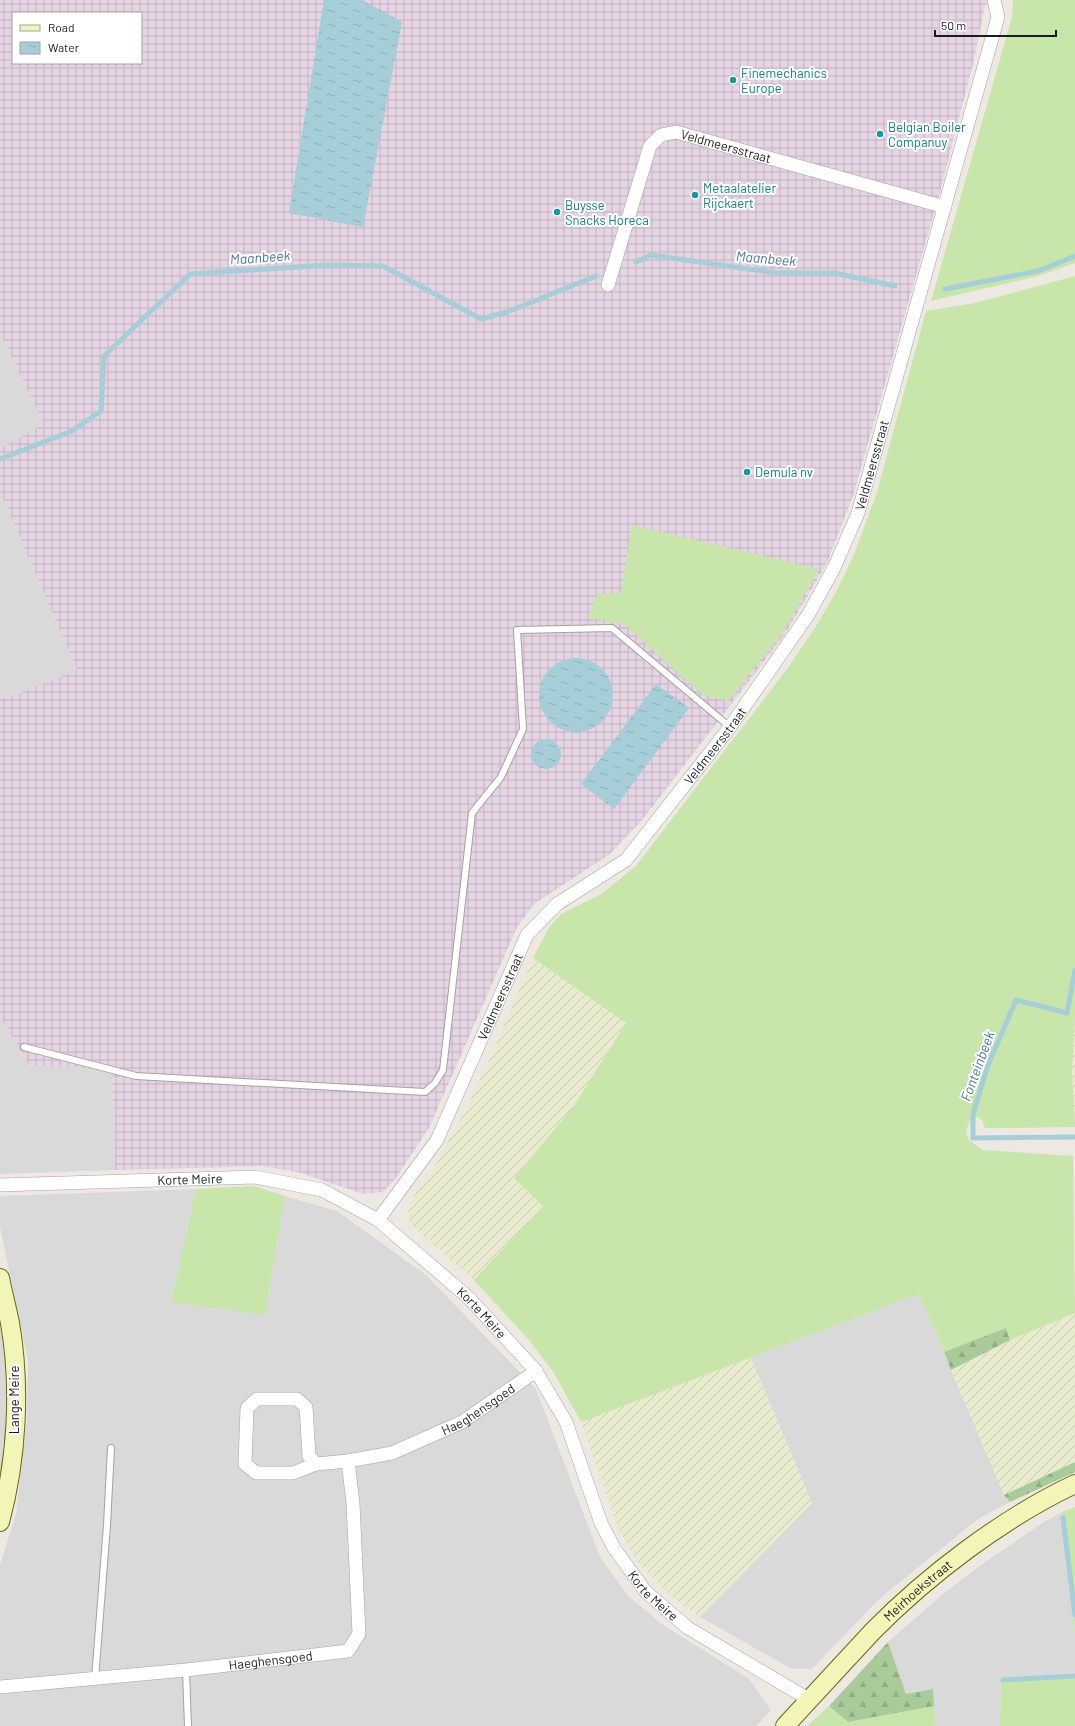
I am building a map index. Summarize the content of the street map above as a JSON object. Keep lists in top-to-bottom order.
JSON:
{
  "streets": {
    "street": [
      "Veldmeersstraat",
      "Korte Meire",
      "Lange Meire",
      "Haeghensgoed",
      "Meirhoekstraat"
    ]
  },
  "crossings": [
    ["Veldmeersstraat", "Korte Meire"],
    ["Korte Meire", "Haeghensgoed"],
    ["Korte Meire", "Meirhoekstraat"]
  ],
  "water": ["Maanbeek", "Fonteinbeek"],
  "places": [
    "Finemechanics Europe",
    "Belgian Boiler Companuy",
    "Metaalatelier Rijckaert",
    "Buysse Snacks Horeca",
    "Demula nv"
  ],
  "legend": ["Road", "Water"],
  "scale_bar": "50 m"
}
